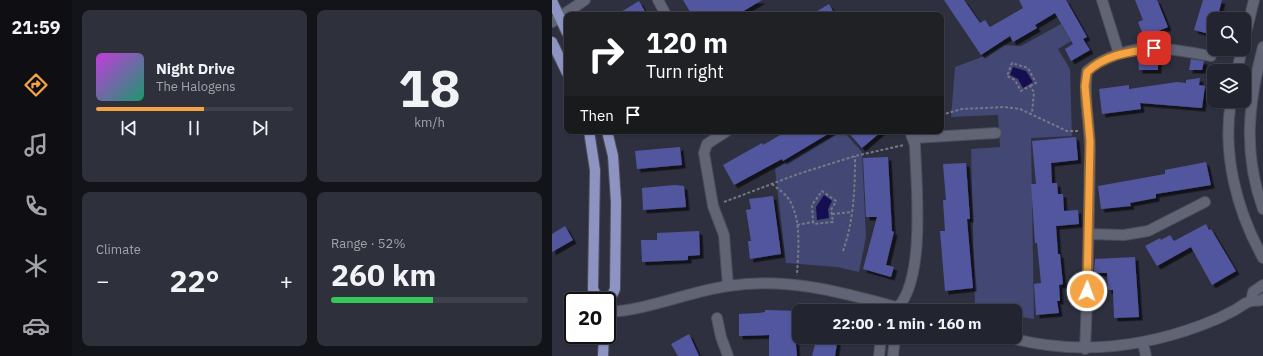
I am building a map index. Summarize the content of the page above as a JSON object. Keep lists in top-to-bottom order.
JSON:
{
  "page": {
    "tabs": "21:59",
    "tile": [
      ["18", "km/h"],
      "Climate",
      ["Range · 52%", "260 km"]
    ],
    "turn": ["120 m", "Turn right"],
    "song": ["Night Drive", "The Halogens"],
    "then": "Then",
    "heat": ["−", "22°", "+"],
    "limit": "20",
    "trip": "22:00 · 1 min · 160 m"
  }
}
